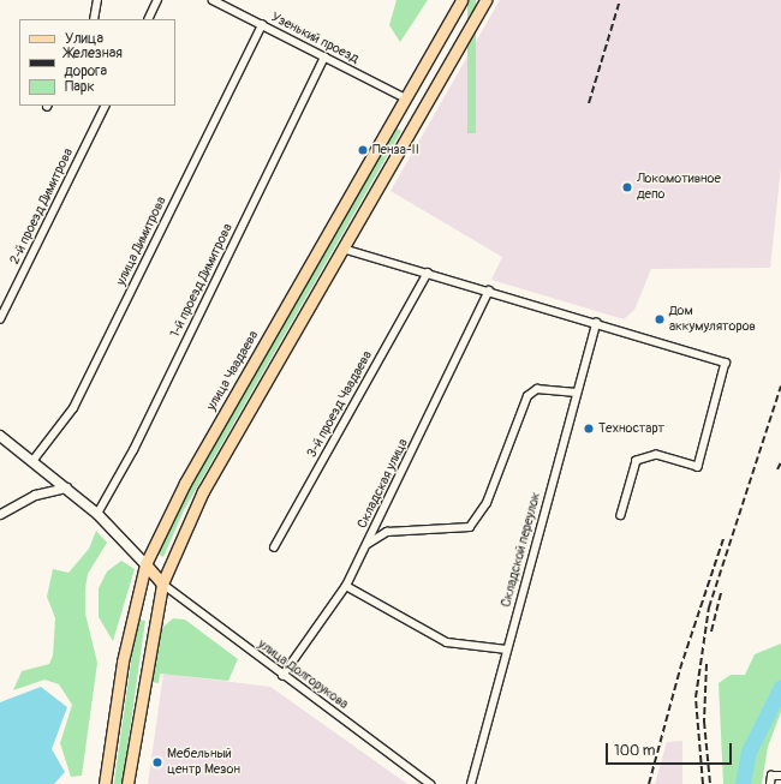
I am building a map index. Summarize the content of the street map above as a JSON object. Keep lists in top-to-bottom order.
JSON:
{
  "streets": {
    "main road": ["улица Чаадаева"],
    "street": [
      "Узенький проезд",
      "2-й проезд Димитрова",
      "улица Димитрова",
      "1-й проезд Димитрова",
      "3-й проезд Чаадаева",
      "Складская улица",
      "Складской переулок",
      "улица Долгорукова"
    ]
  },
  "crossings": [
    ["Узенький проезд", "улица Димитрова"],
    ["Узенький проезд", "1-й проезд Димитрова"],
    ["Узенький проезд", "улица Чаадаева"],
    ["Складская улица", "улица Долгорукова"]
  ],
  "places": [
    "Пенза-II",
    "Локомотивное депо",
    "Дом аккумуляторов",
    "Техностарт",
    "Мебельный центр Мезон"
  ],
  "legend": ["Улица", "Железная дорога", "Парк"],
  "scale_bar": "100 m"
}
